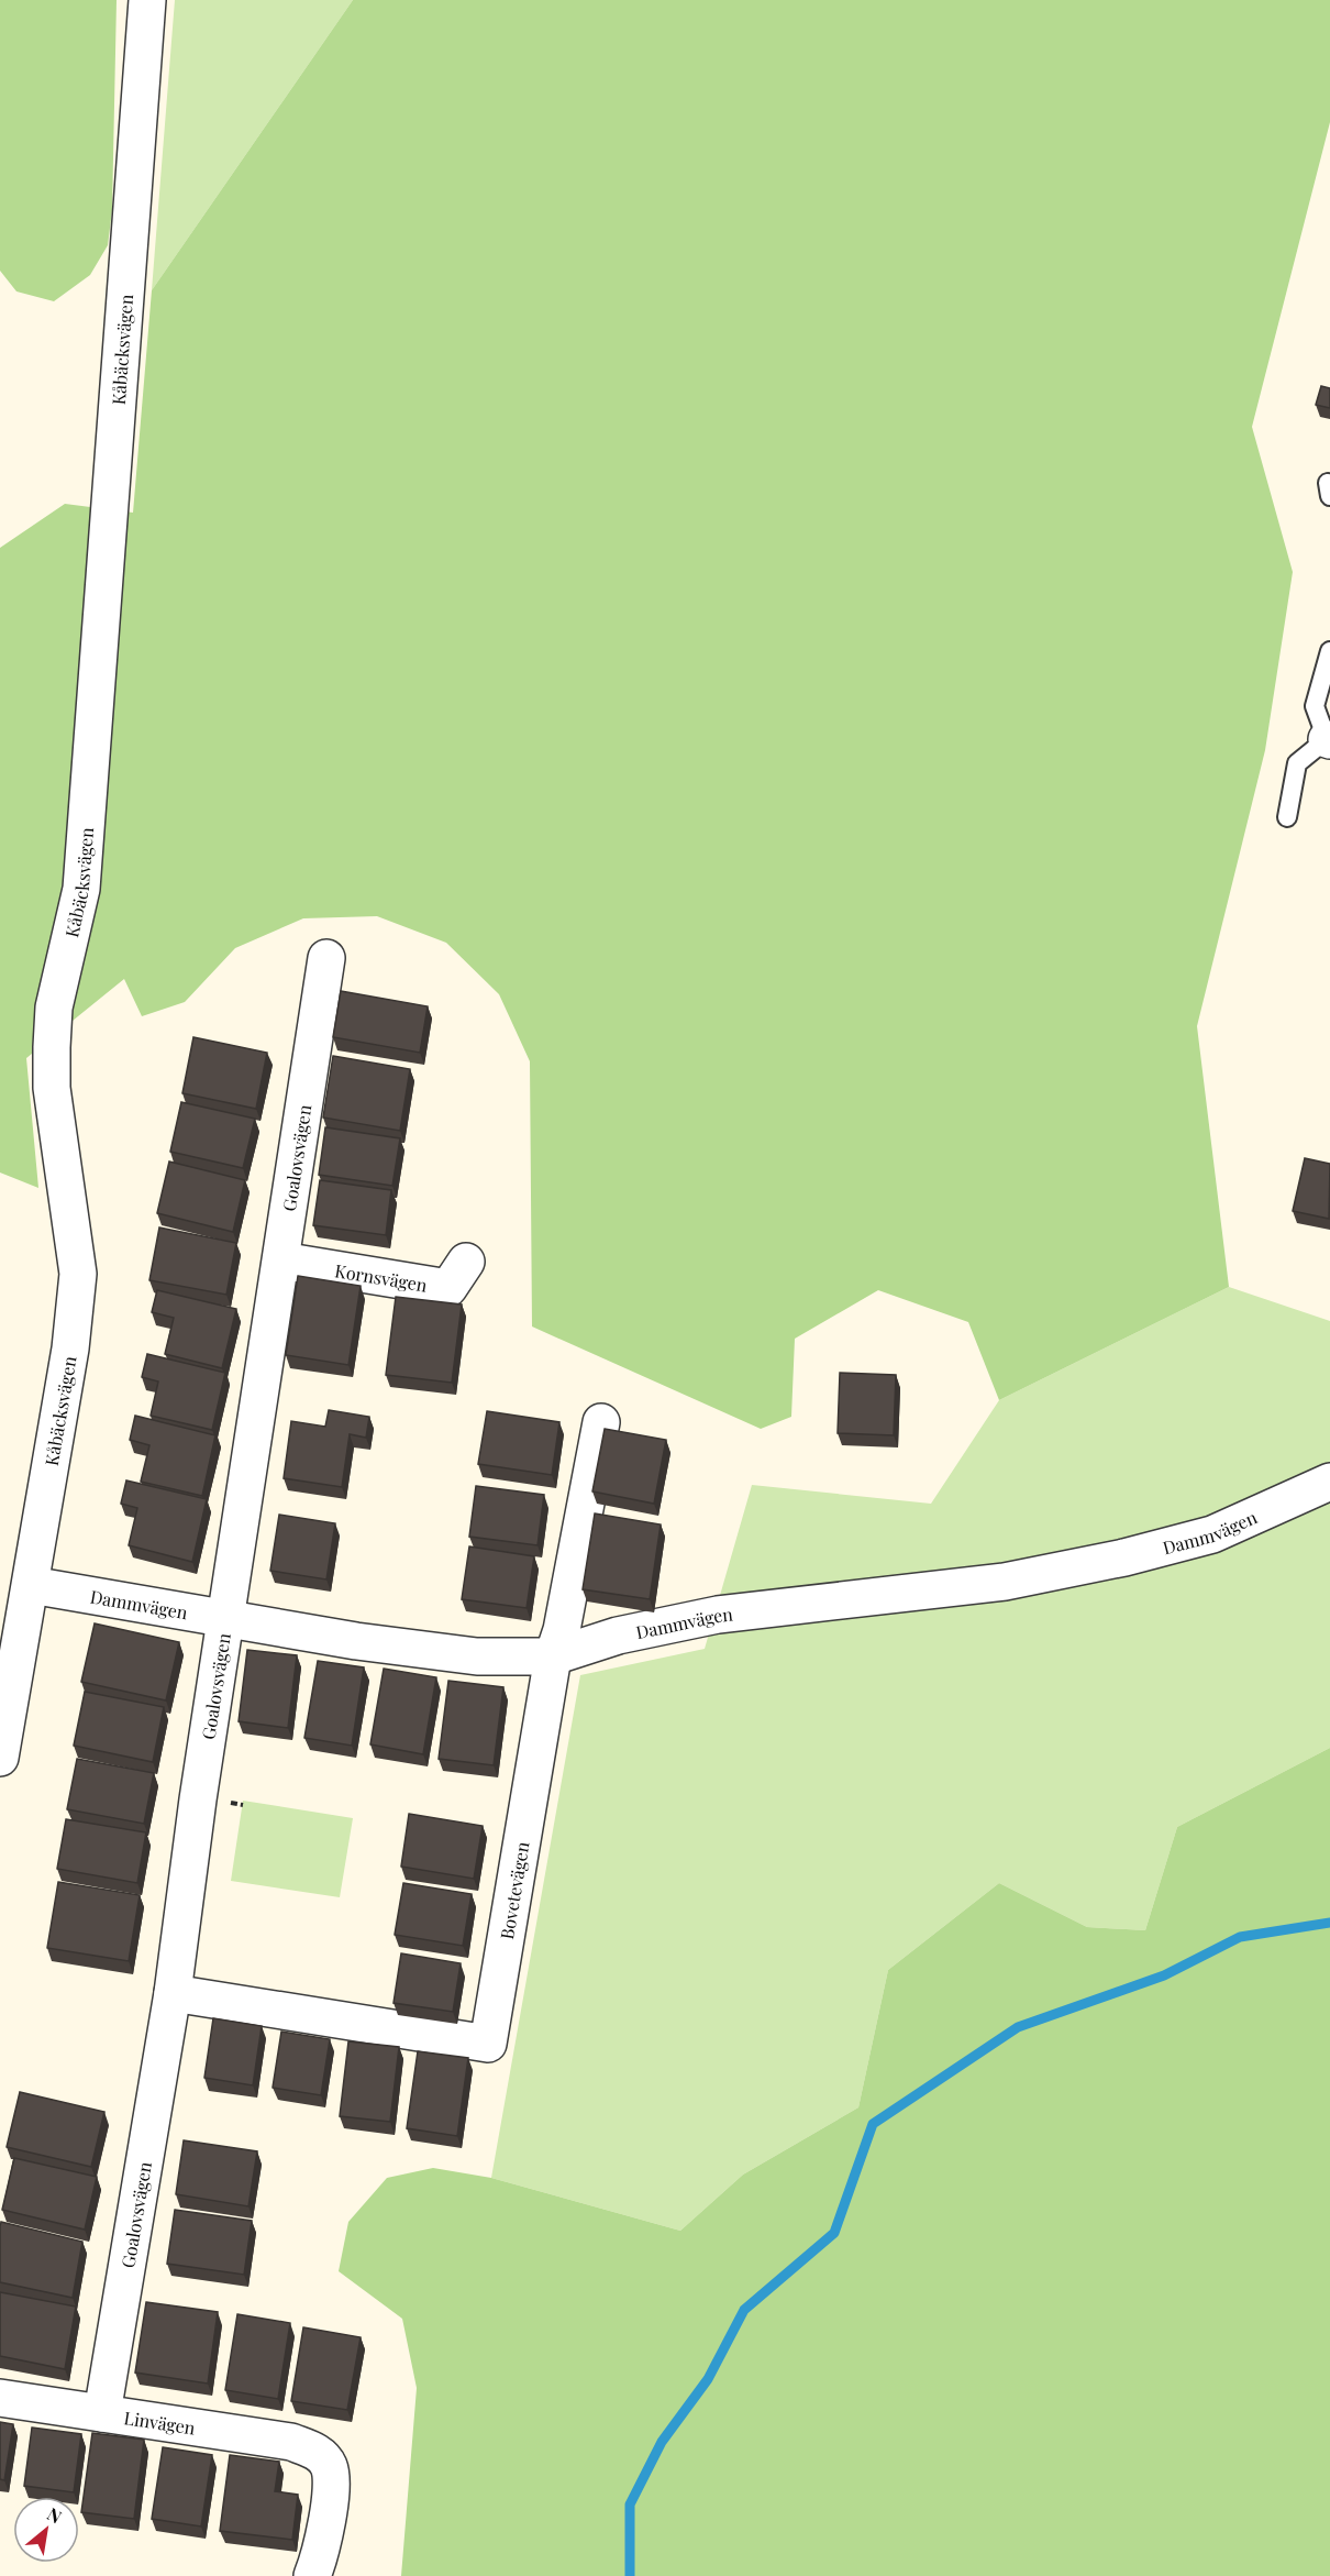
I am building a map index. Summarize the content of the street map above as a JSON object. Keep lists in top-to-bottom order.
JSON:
{
  "streets": {
    "street": [
      "Kåbäcksvägen",
      "Goalovsvägen",
      "Kornsvägen",
      "Dammvägen",
      "Bovetevägen",
      "Linvägen"
    ]
  },
  "crossings": [
    ["Kåbäcksvägen", "Dammvägen"],
    ["Goalovsvägen", "Kornsvägen"],
    ["Goalovsvägen", "Dammvägen"],
    ["Goalovsvägen", "Bovetevägen"],
    ["Goalovsvägen", "Linvägen"],
    ["Dammvägen", "Bovetevägen"]
  ],
  "north": "top right"
}
